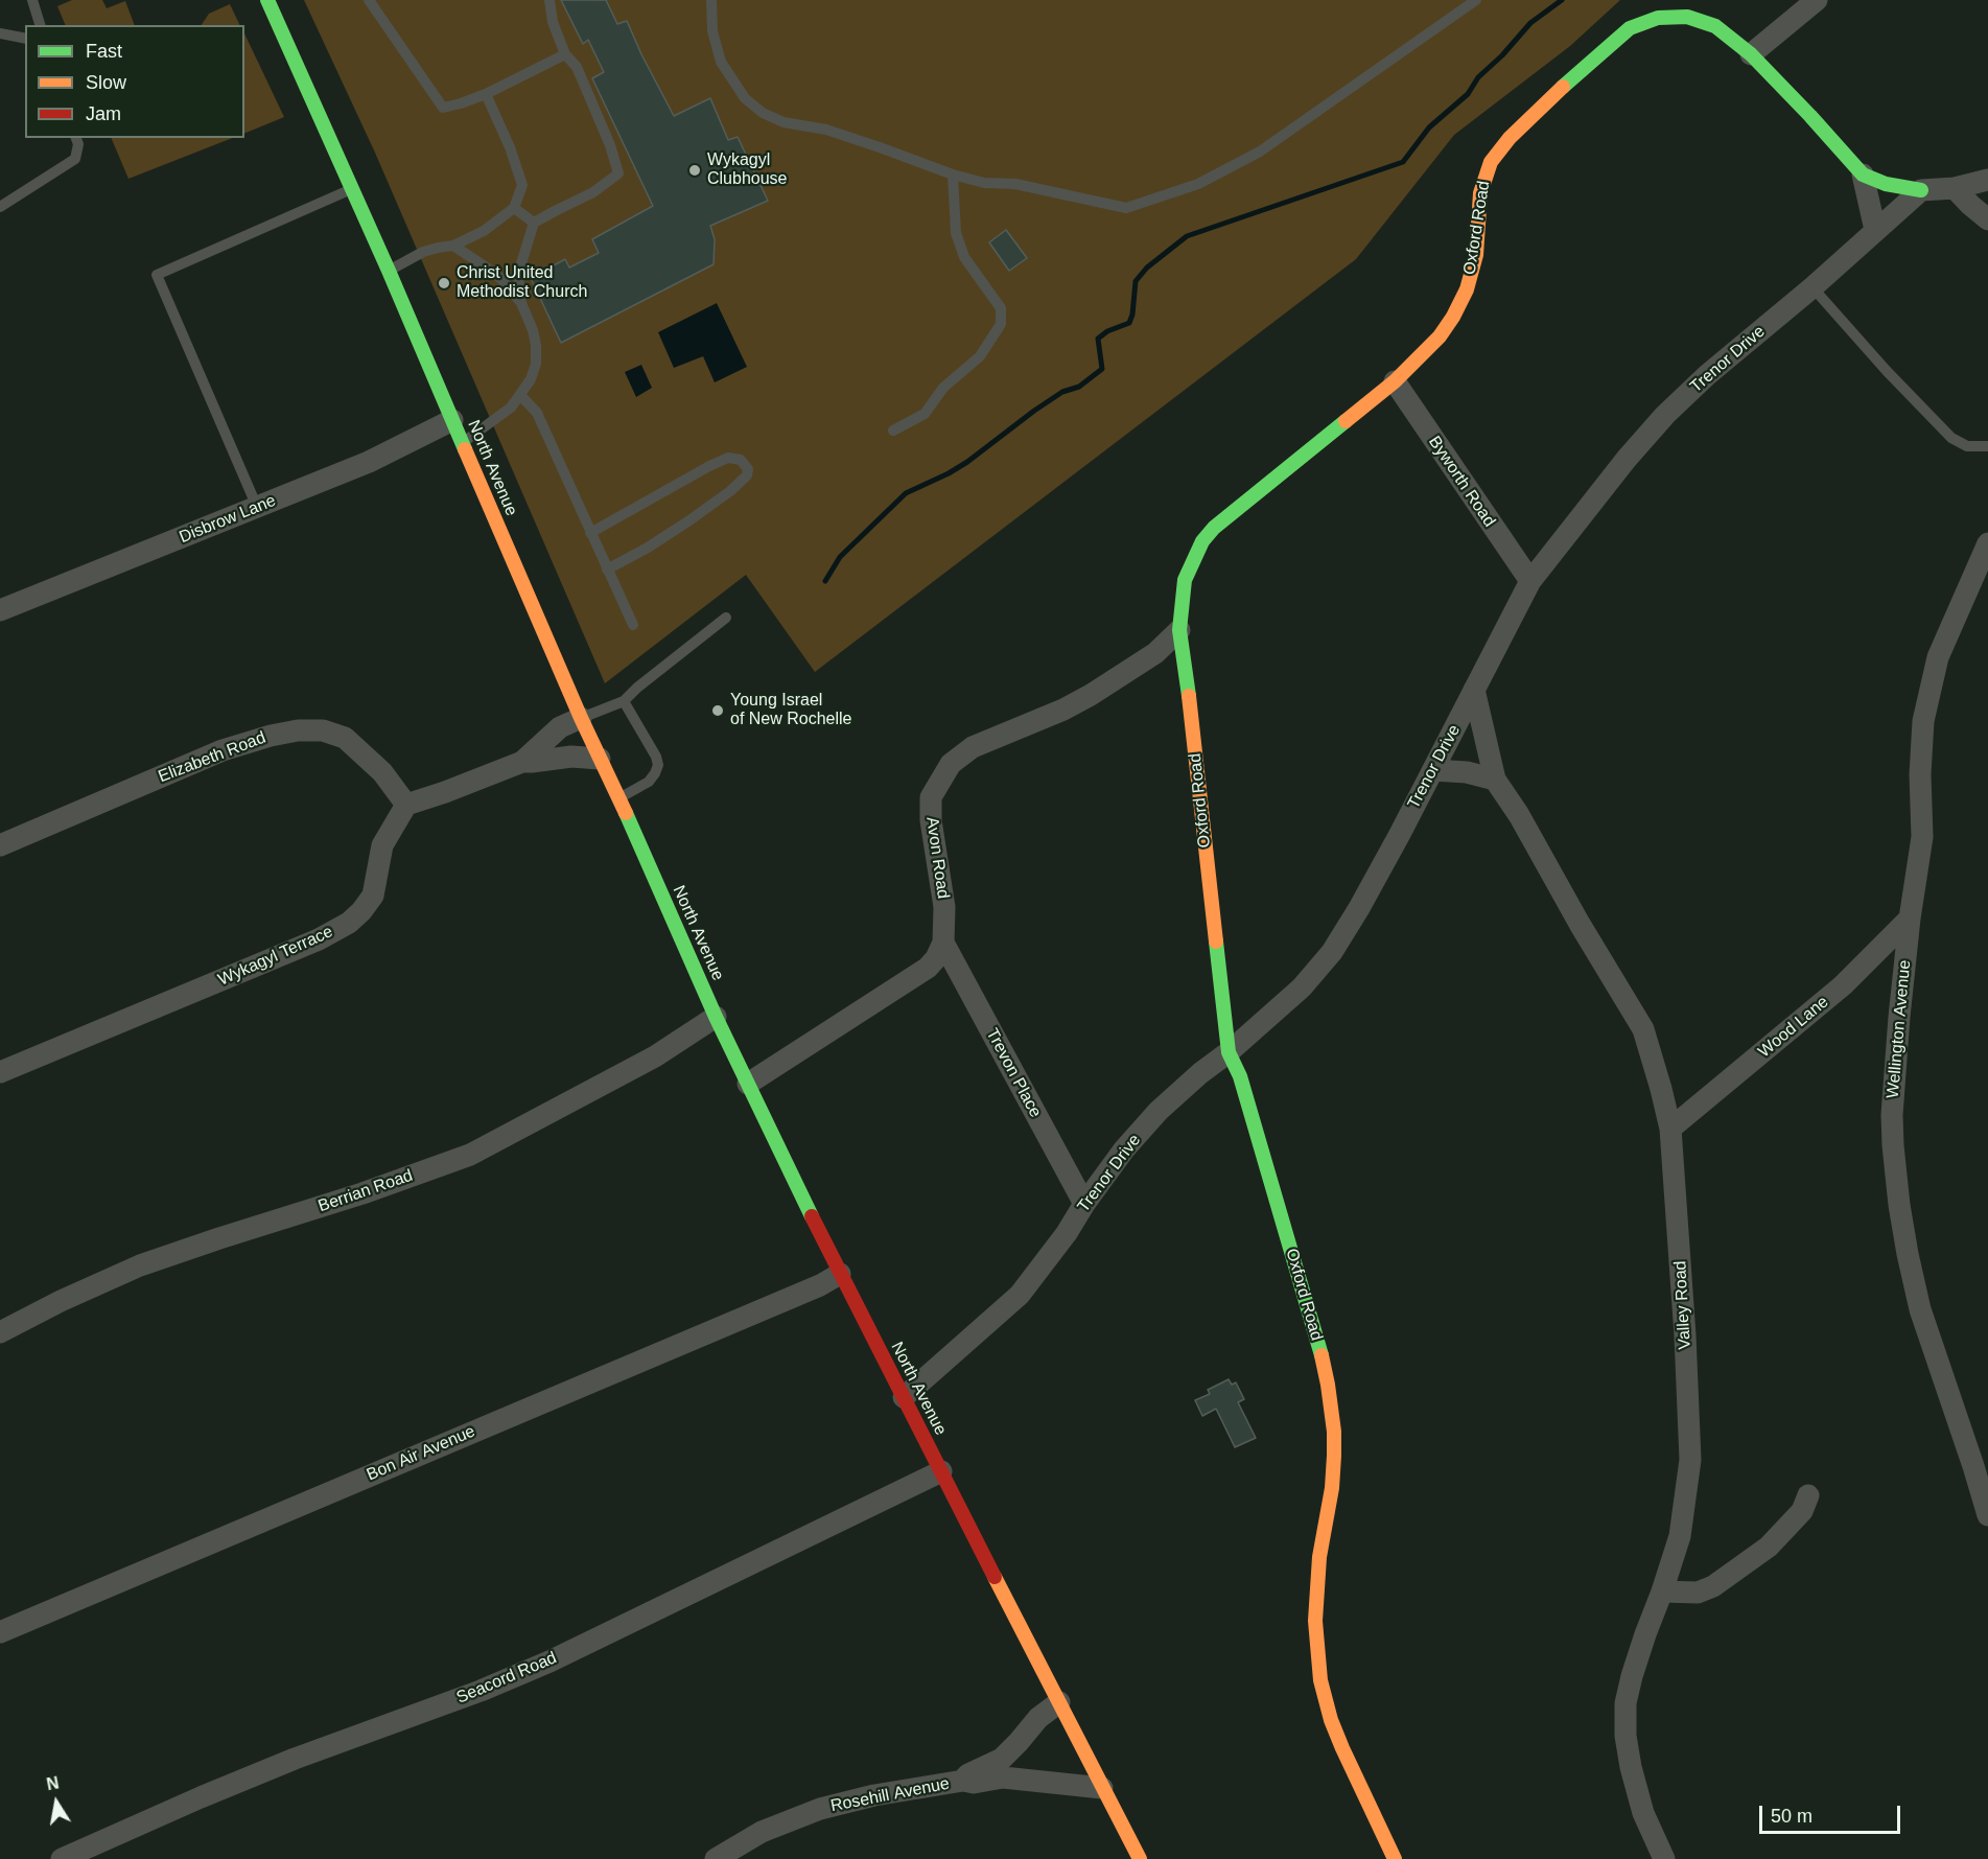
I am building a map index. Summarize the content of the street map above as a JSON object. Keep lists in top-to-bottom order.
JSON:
{
  "streets": {
    "street": [
      "Oxford Road",
      "Trenor Drive",
      "North Avenue",
      "Byworth Road",
      "Disbrow Lane",
      "Elizabeth Road",
      "Avon Road",
      "Wykagyl Terrace",
      "Wood Lane",
      "Wellington Avenue",
      "Trevon Place",
      "Berrian Road",
      "Valley Road",
      "Bon Air Avenue",
      "Seacord Road",
      "Rosehill Avenue"
    ]
  },
  "crossings": [
    ["Oxford Road", "Trenor Drive"],
    ["Oxford Road", "Byworth Road"],
    ["Oxford Road", "Avon Road"],
    ["Trenor Drive", "North Avenue"],
    ["Trenor Drive", "Byworth Road"],
    ["Trenor Drive", "Trevon Place"],
    ["Trenor Drive", "Valley Road"],
    ["North Avenue", "Disbrow Lane"],
    ["North Avenue", "Berrian Road"],
    ["North Avenue", "Bon Air Avenue"],
    ["North Avenue", "Seacord Road"],
    ["North Avenue", "Rosehill Avenue"],
    ["Elizabeth Road", "Wykagyl Terrace"],
    ["Avon Road", "Trevon Place"],
    ["Wood Lane", "Wellington Avenue"],
    ["Wood Lane", "Valley Road"]
  ],
  "places": ["Wykagyl Clubhouse", "Christ United Methodist Church", "Young Israel of New Rochelle"],
  "legend": ["Fast", "Slow", "Jam"],
  "scale_bar": "50 m",
  "north": "top"
}
